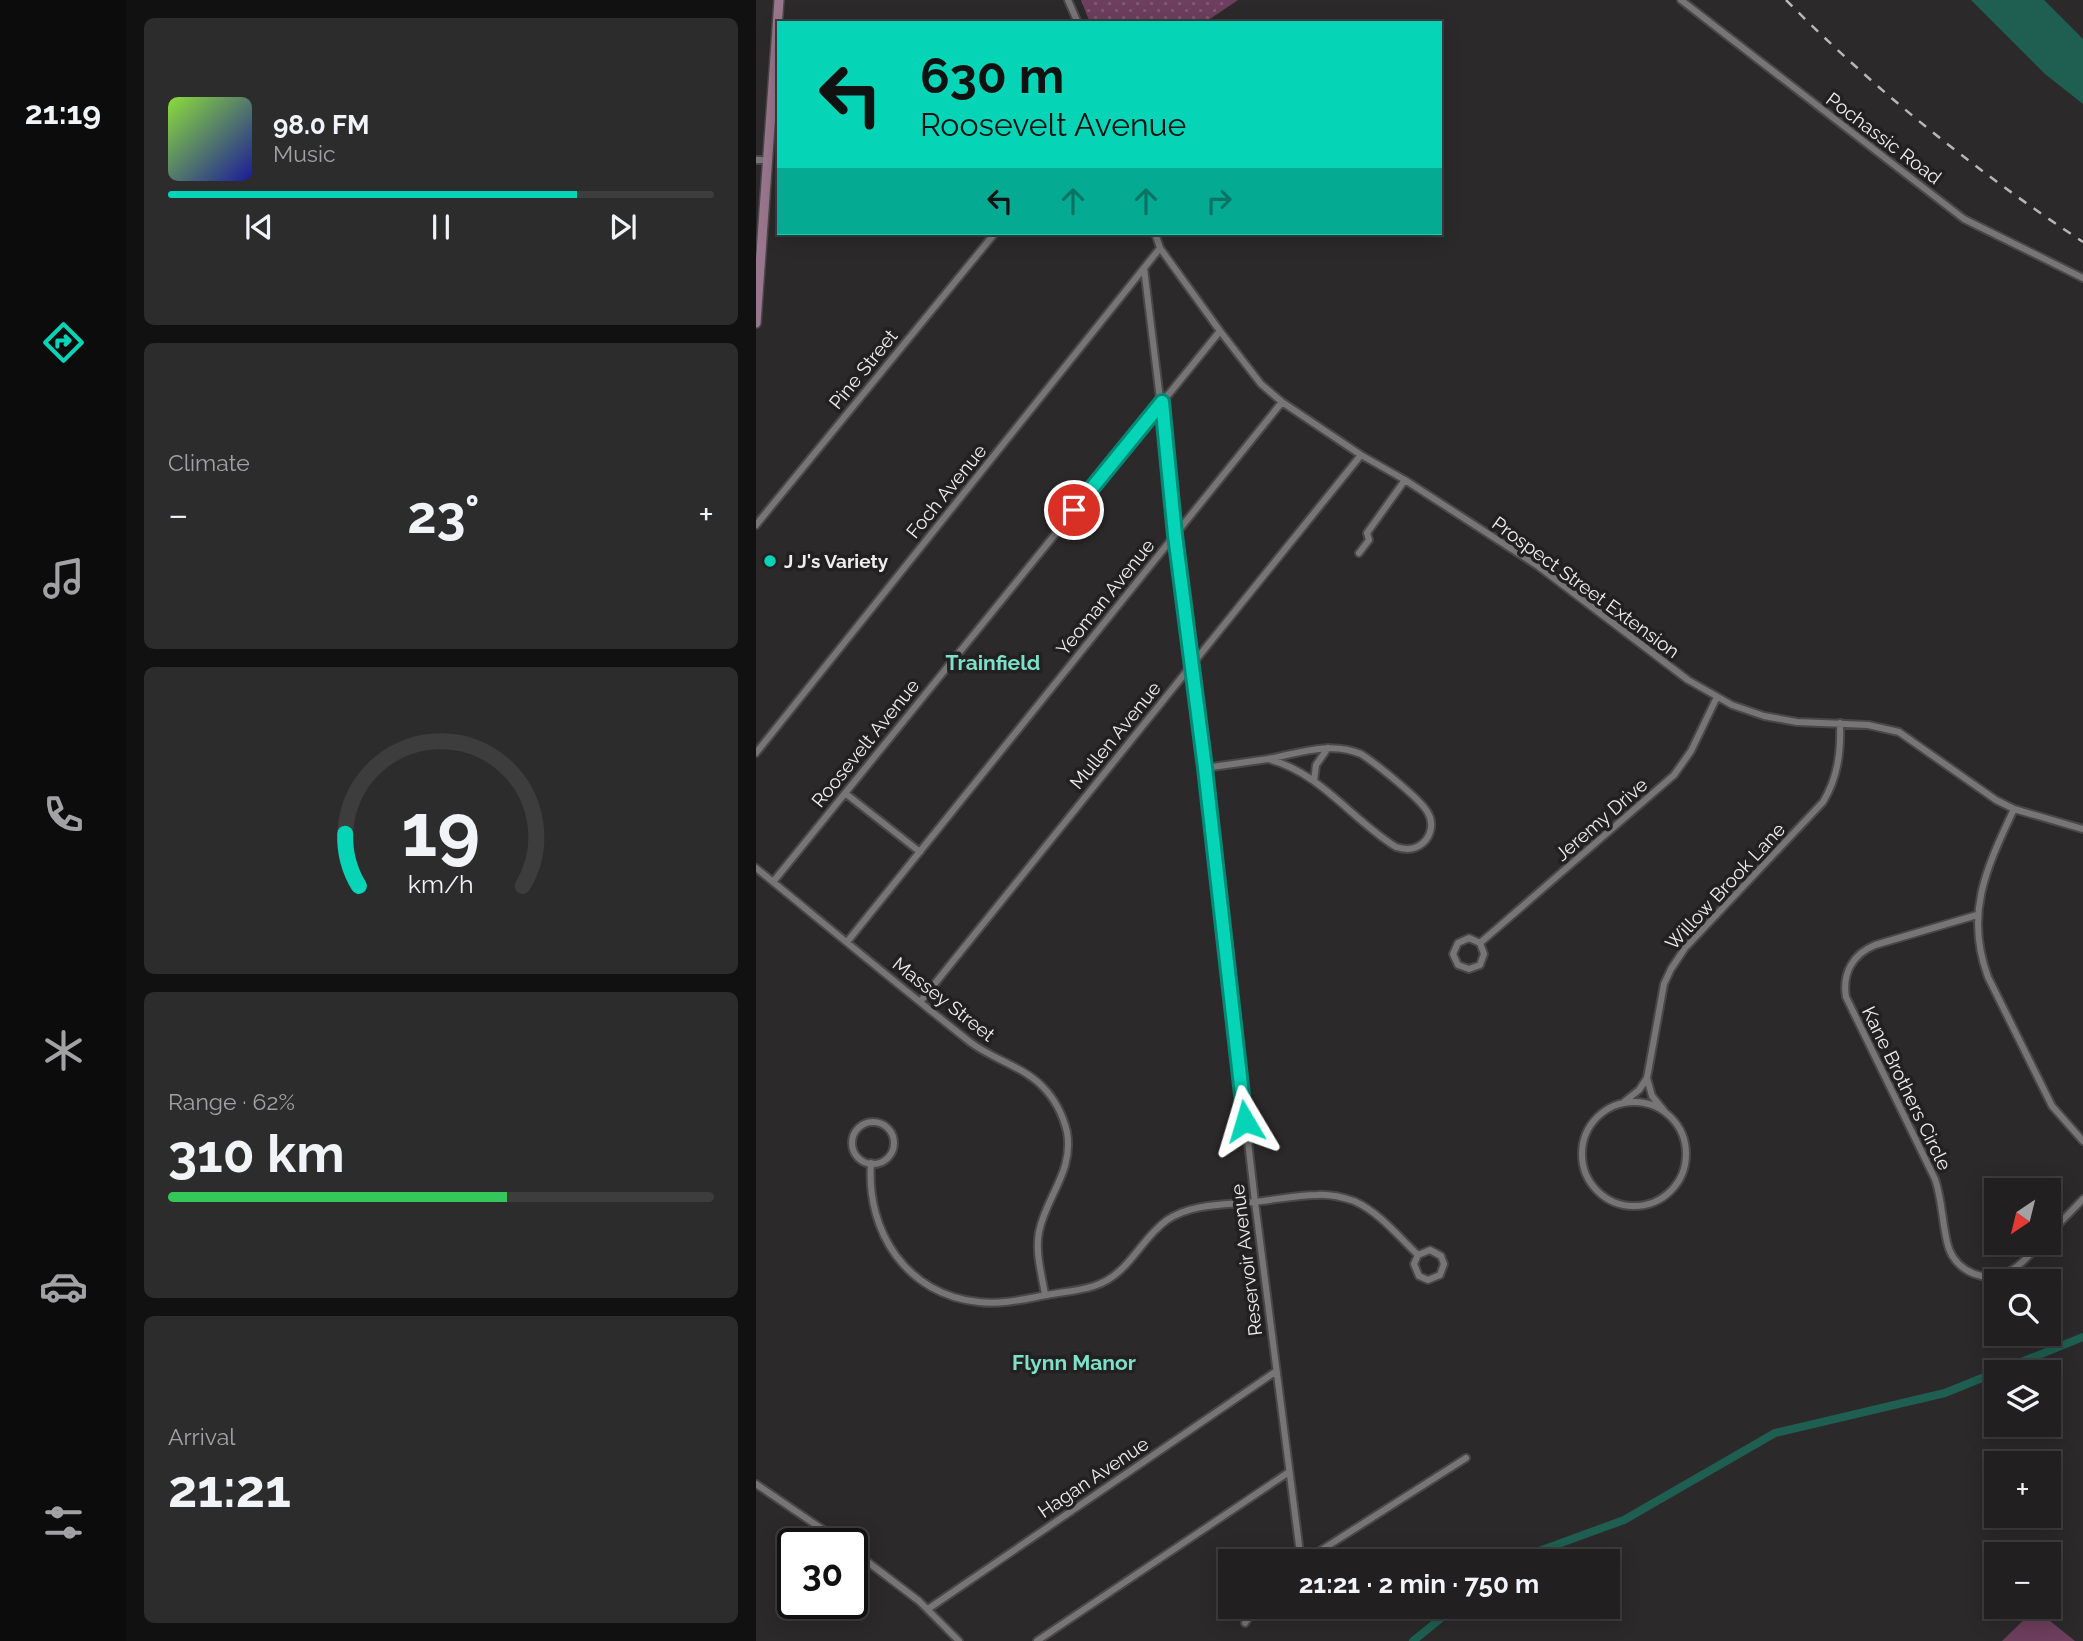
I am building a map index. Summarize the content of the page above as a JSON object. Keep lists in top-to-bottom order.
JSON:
{
  "streets": {
    "street": [
      "Pochassic Road",
      "Pine Street",
      "Foch Avenue",
      "Prospect Street Extension",
      "Yeoman Avenue",
      "Mullen Avenue",
      "Roosevelt Avenue",
      "Jeremy Drive",
      "Willow Brook Lane",
      "Massey Street",
      "Kane Brothers Circle",
      "Reservoir Avenue",
      "Hagan Avenue"
    ]
  },
  "crossings": [
    ["Foch Avenue", "Prospect Street Extension"],
    ["Foch Avenue", "Reservoir Avenue"],
    ["Prospect Street Extension", "Yeoman Avenue"],
    ["Prospect Street Extension", "Mullen Avenue"],
    ["Prospect Street Extension", "Roosevelt Avenue"],
    ["Prospect Street Extension", "Jeremy Drive"],
    ["Prospect Street Extension", "Willow Brook Lane"],
    ["Yeoman Avenue", "Massey Street"],
    ["Yeoman Avenue", "Reservoir Avenue"],
    ["Mullen Avenue", "Massey Street"],
    ["Mullen Avenue", "Reservoir Avenue"],
    ["Roosevelt Avenue", "Massey Street"],
    ["Roosevelt Avenue", "Reservoir Avenue"],
    ["Reservoir Avenue", "Hagan Avenue"]
  ],
  "districts": ["Trainfield", "Flynn Manor"],
  "places": ["J J's Variety"],
  "north": "bottom left",
  "page": {
    "tabs": "21:19",
    "turn": ["630 m", "Roosevelt Avenue"],
    "song": ["98.0 FM", "Music"],
    "tile": [
      "Climate",
      ["Range · 62%", "310 km"],
      ["Arrival", "21:21"]
    ],
    "heat": ["−", "23°", "+"],
    "map_buttons": ["+", "−"],
    "limit": "30",
    "trip": "21:21 · 2 min · 750 m",
    "gauge": ["19", "km/h"]
  }
}
